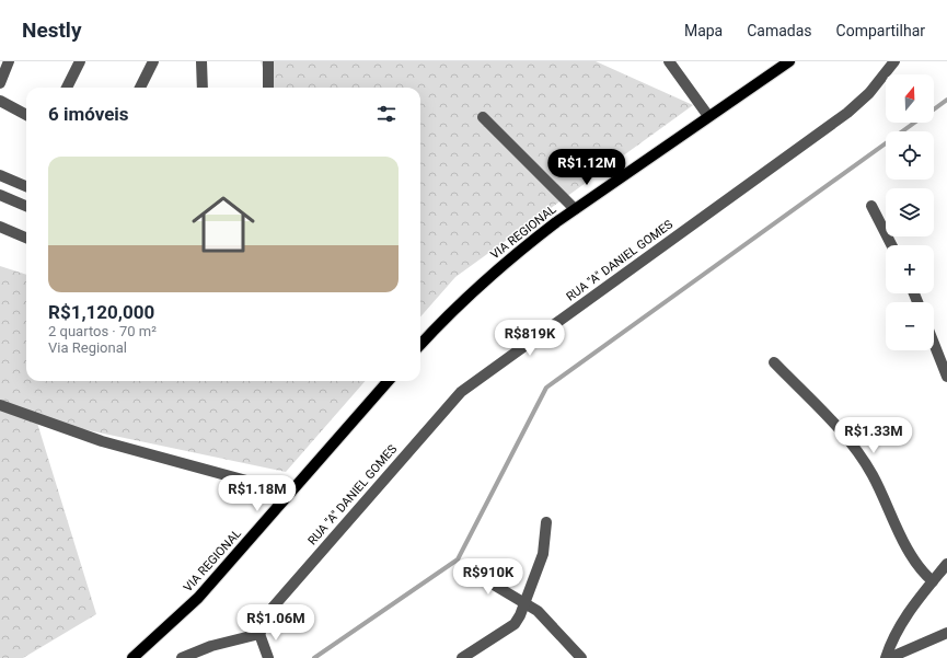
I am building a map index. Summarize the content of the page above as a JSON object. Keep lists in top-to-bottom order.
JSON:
{
  "streets": {
    "main road": ["VIA REGIONAL"],
    "street": ["RUA \"A\" DANIEL GOMES"]
  },
  "north": "top",
  "page": {
    "header": "Nestly",
    "nav": ["Mapa", "Camadas", "Compartilhar"],
    "map_buttons": ["+", "−"],
    "heading": "6 imóveis",
    "list": [
      {
        "name": "R$1,120,000",
        "note": "2 quartos · 70 m² · Via Regional"
      }
    ],
    "price": [
      "R$1.12M",
      "R$819K",
      "R$1.33M",
      "R$1.18M",
      "R$910K",
      "R$1.06M"
    ]
  }
}
